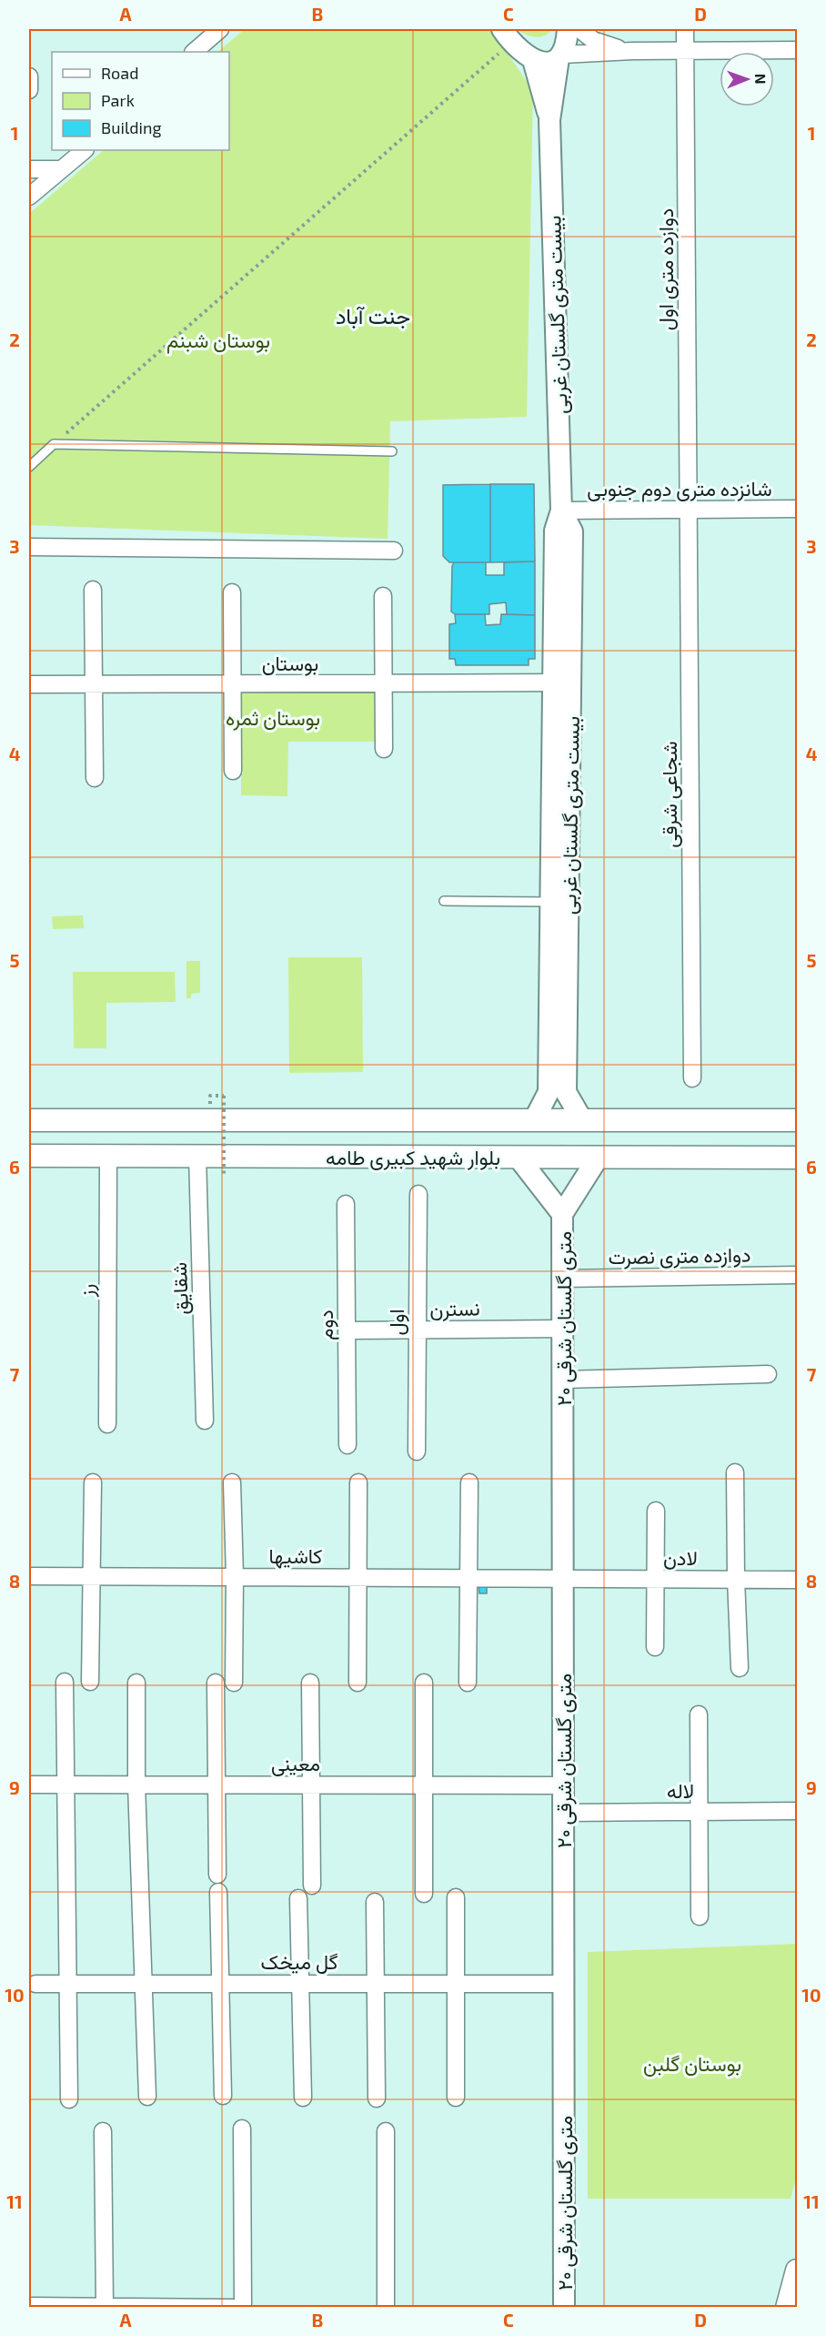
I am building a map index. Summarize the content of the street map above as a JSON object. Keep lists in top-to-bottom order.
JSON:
{
  "streets": {
    "main road": ["بلوار شهید کبیری طامه"],
    "street": [
      "دوازده متری اول",
      "بیست متری گلستان غربی",
      "شانزده متری دوم جنوبی",
      "بوستان",
      "شجاعی شرقی",
      "دوازده متری نصرت",
      "شقایق",
      "رز",
      "نسترن",
      "۲۰ متری گلستان شرقی",
      "اول",
      "دوم",
      "کاشیها",
      "لادن",
      "معینی",
      "لاله",
      "گل میخک"
    ]
  },
  "crossings": [
    ["دوازده متری اول", "شانزده متری دوم جنوبی"],
    ["دوازده متری اول", "شجاعی شرقی"],
    ["بیست متری گلستان غربی", "شانزده متری دوم جنوبی"],
    ["بیست متری گلستان غربی", "بوستان"],
    ["بیست متری گلستان غربی", "بلوار شهید کبیری طامه"],
    ["شانزده متری دوم جنوبی", "شجاعی شرقی"],
    ["بلوار شهید کبیری طامه", "شقایق"],
    ["بلوار شهید کبیری طامه", "رز"],
    ["بلوار شهید کبیری طامه", "۲۰ متری گلستان شرقی"],
    ["دوازده متری نصرت", "۲۰ متری گلستان شرقی"],
    ["نسترن", "۲۰ متری گلستان شرقی"],
    ["نسترن", "اول"],
    ["نسترن", "دوم"],
    ["۲۰ متری گلستان شرقی", "کاشیها"],
    ["۲۰ متری گلستان شرقی", "لادن"],
    ["۲۰ متری گلستان شرقی", "معینی"],
    ["۲۰ متری گلستان شرقی", "لاله"],
    ["۲۰ متری گلستان شرقی", "گل میخک"],
    ["کاشیها", "لادن"]
  ],
  "districts": ["جنت آباد"],
  "parks": ["بوستان شبنم", "بوستان ثمره", "بوستان گلبن"],
  "legend": ["Road", "Park", "Building"],
  "north": "right",
  "grid": {
    "columns": [
      "A",
      "B",
      "C",
      "D"
    ],
    "rows": [
      "1",
      "2",
      "3",
      "4",
      "5",
      "6",
      "7",
      "8",
      "9",
      "10",
      "11"
    ]
  }
}
